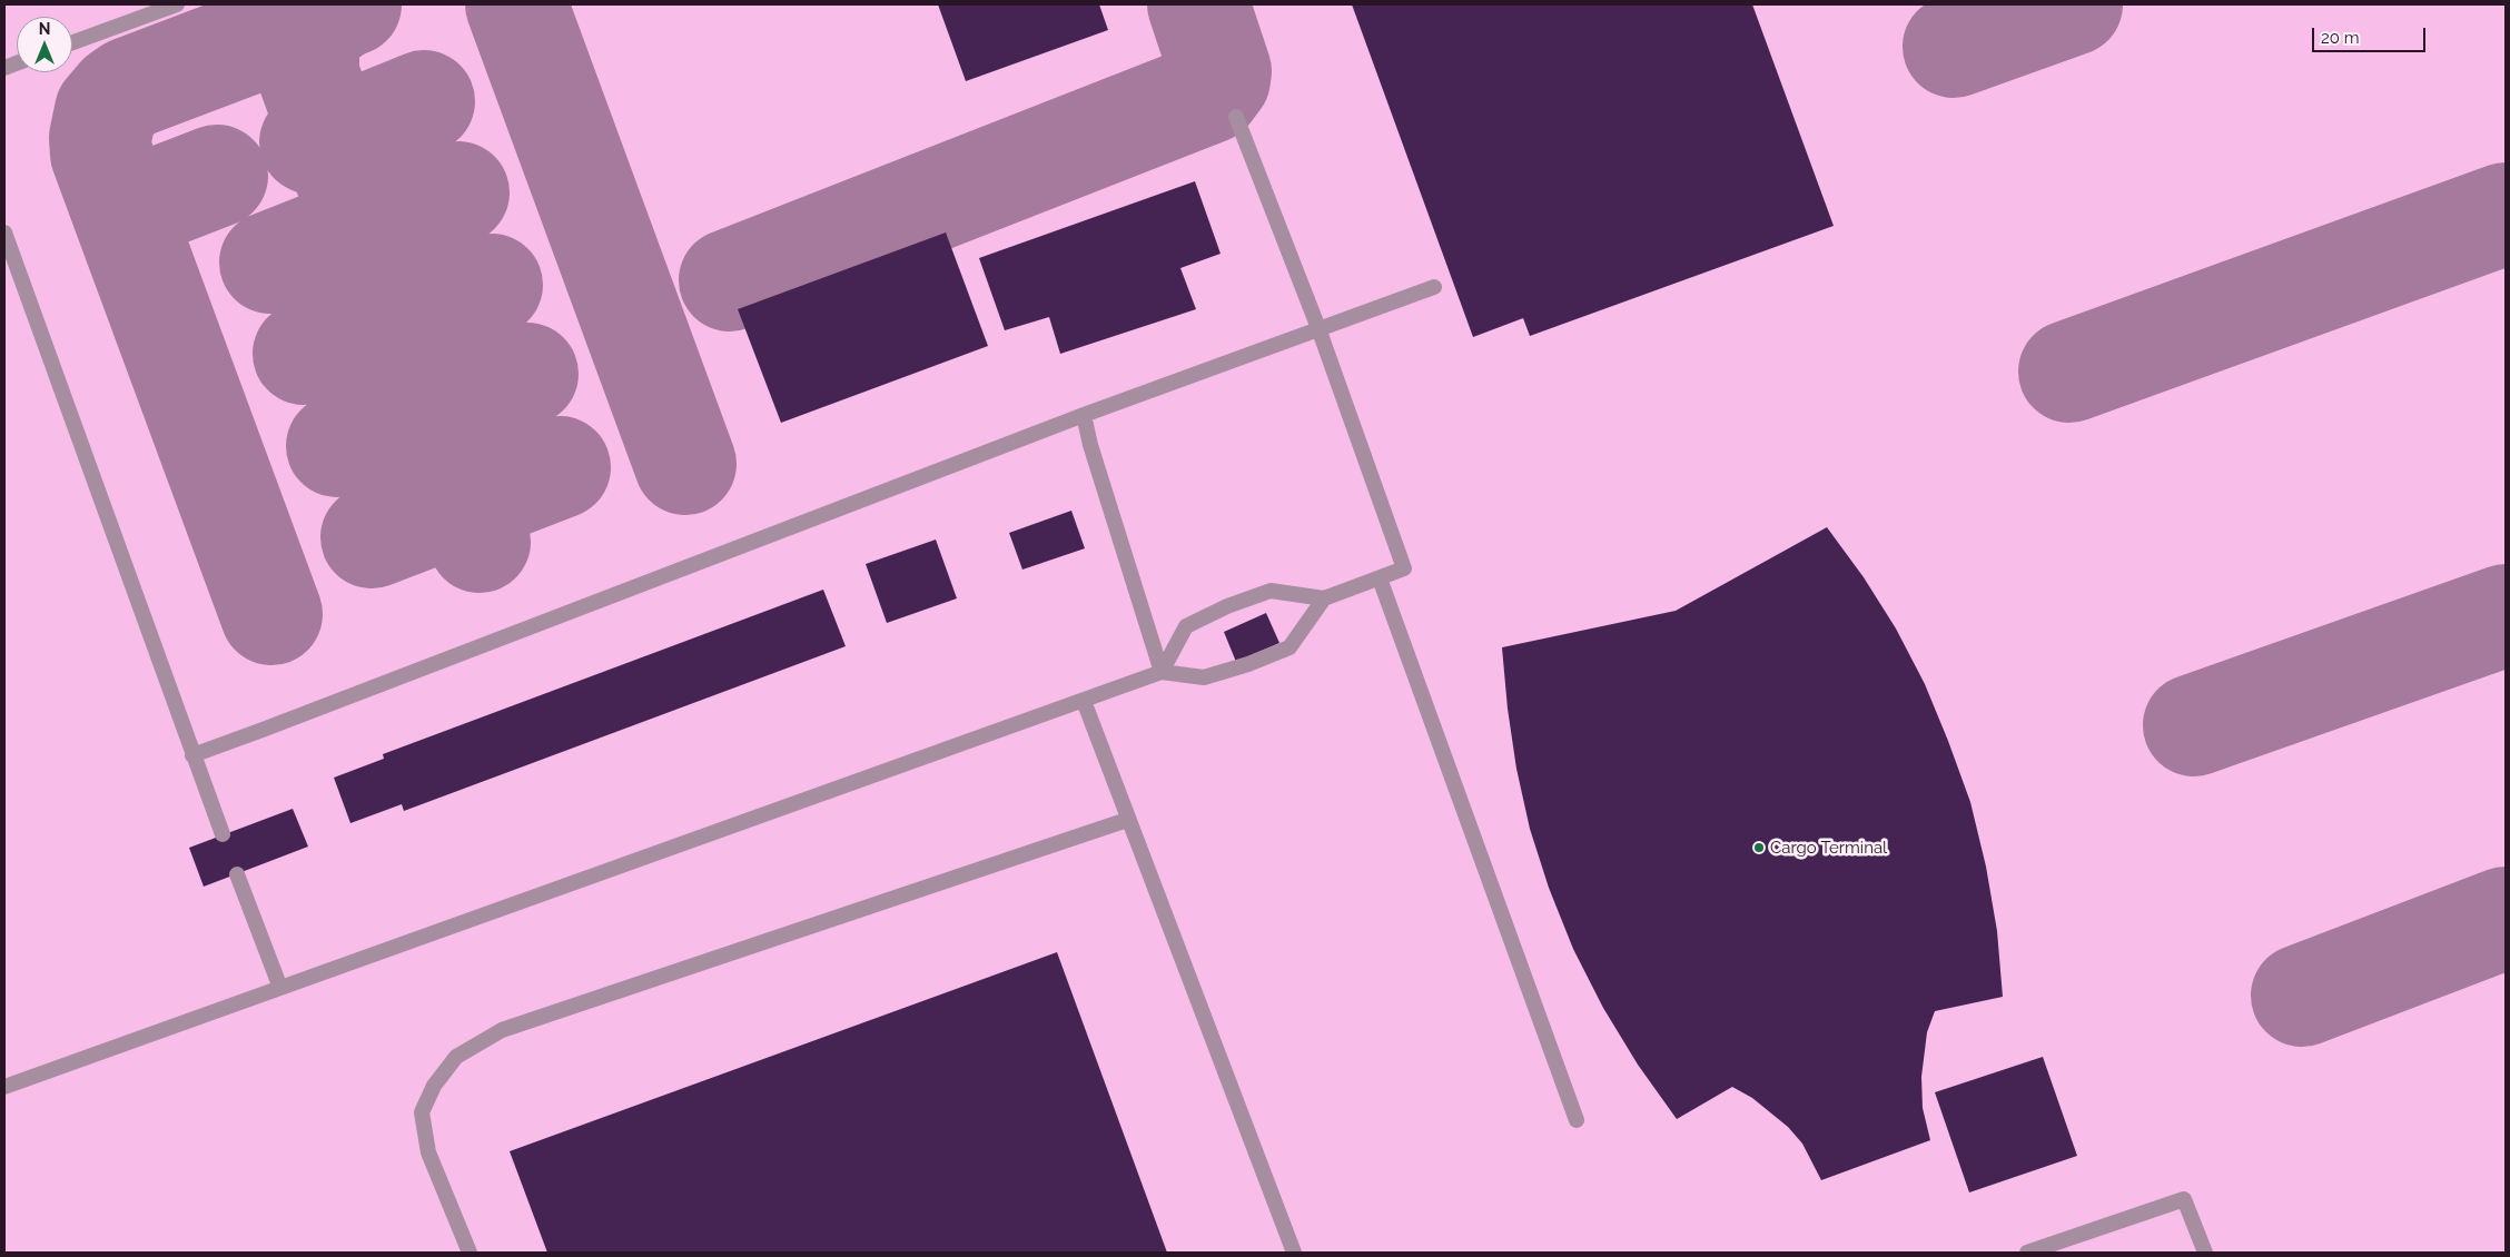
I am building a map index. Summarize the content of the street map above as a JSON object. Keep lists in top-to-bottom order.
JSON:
{
  "places": ["Cargo Terminal"],
  "scale_bar": "20 m",
  "north": "top"
}
